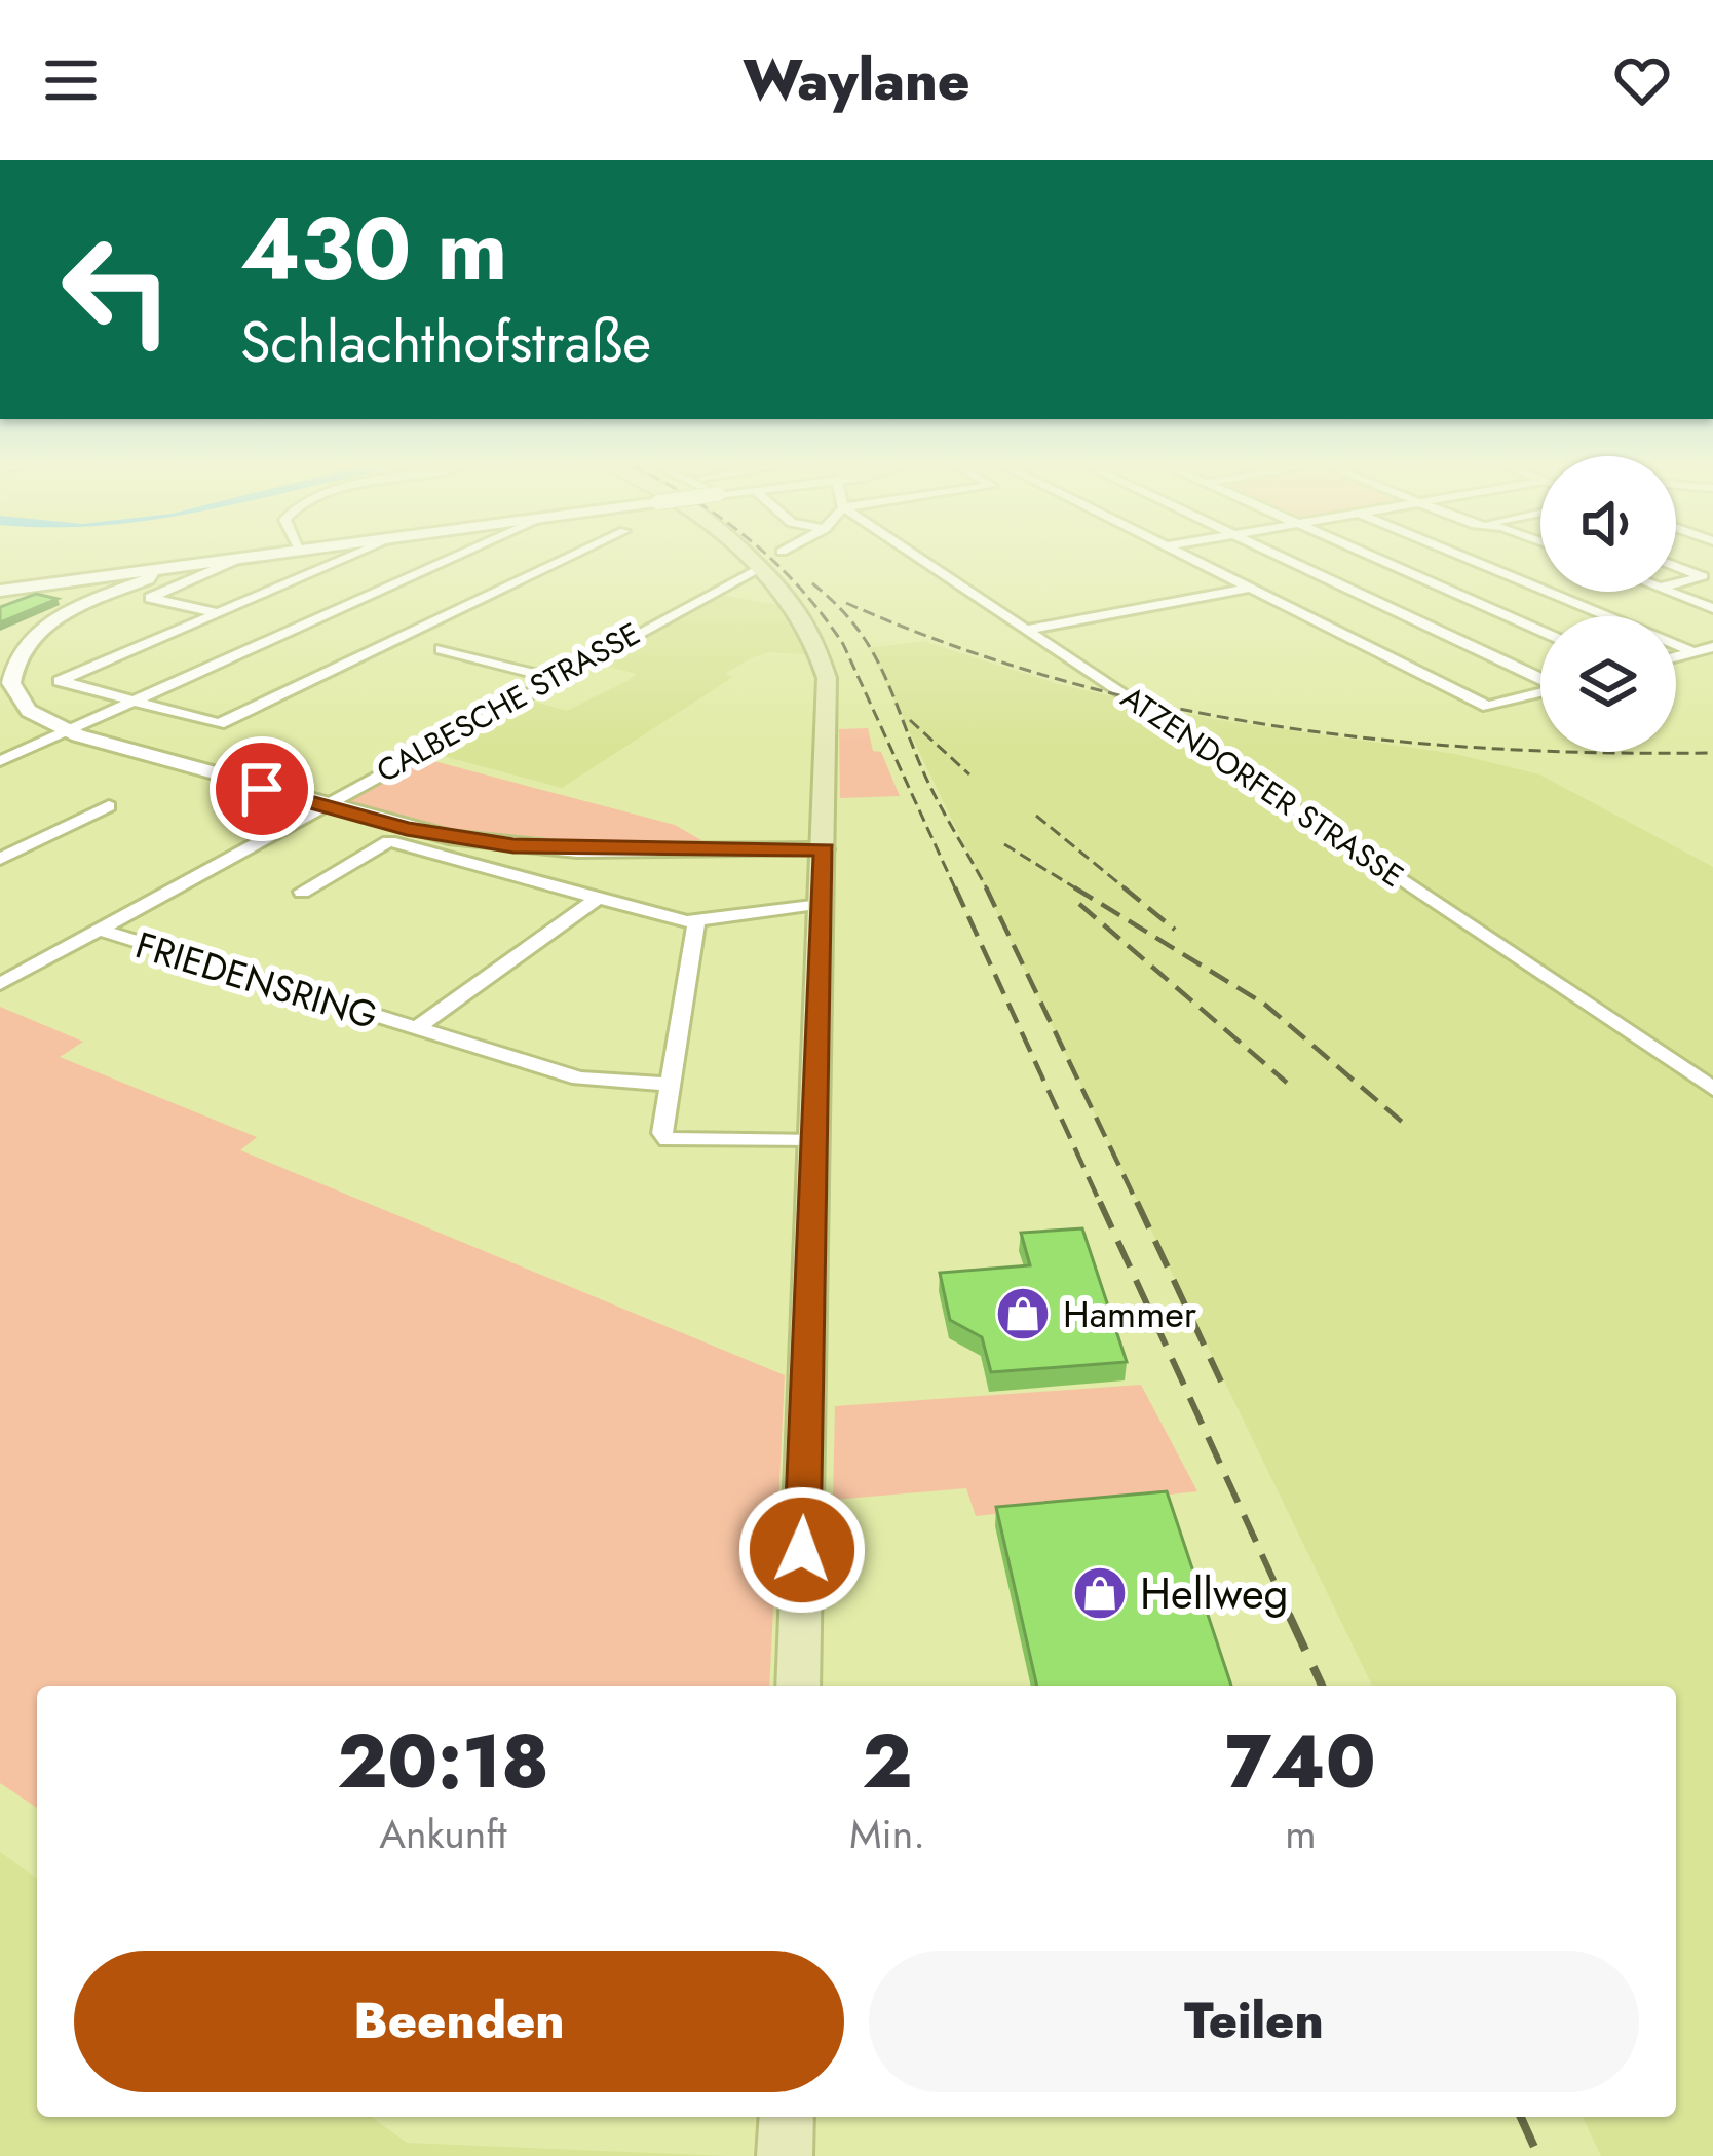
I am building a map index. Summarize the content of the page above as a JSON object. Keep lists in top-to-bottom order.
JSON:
{
  "streets": {
    "street": ["CALBESCHE STRASSE", "ATZENDORFER STRASSE", "FRIEDENSRING"]
  },
  "crossings": [
    ["CALBESCHE STRASSE", "FRIEDENSRING"]
  ],
  "places": {
    "shop": ["Hammer", "Hellweg"]
  },
  "page": {
    "header": "Waylane",
    "turn": ["430 m", "Schlachthofstraße"],
    "eta": [
      "20:18",
      "Ankunft",
      "2",
      "Min.",
      "740",
      "m"
    ],
    "buttons": ["Beenden", "Teilen"]
  }
}
